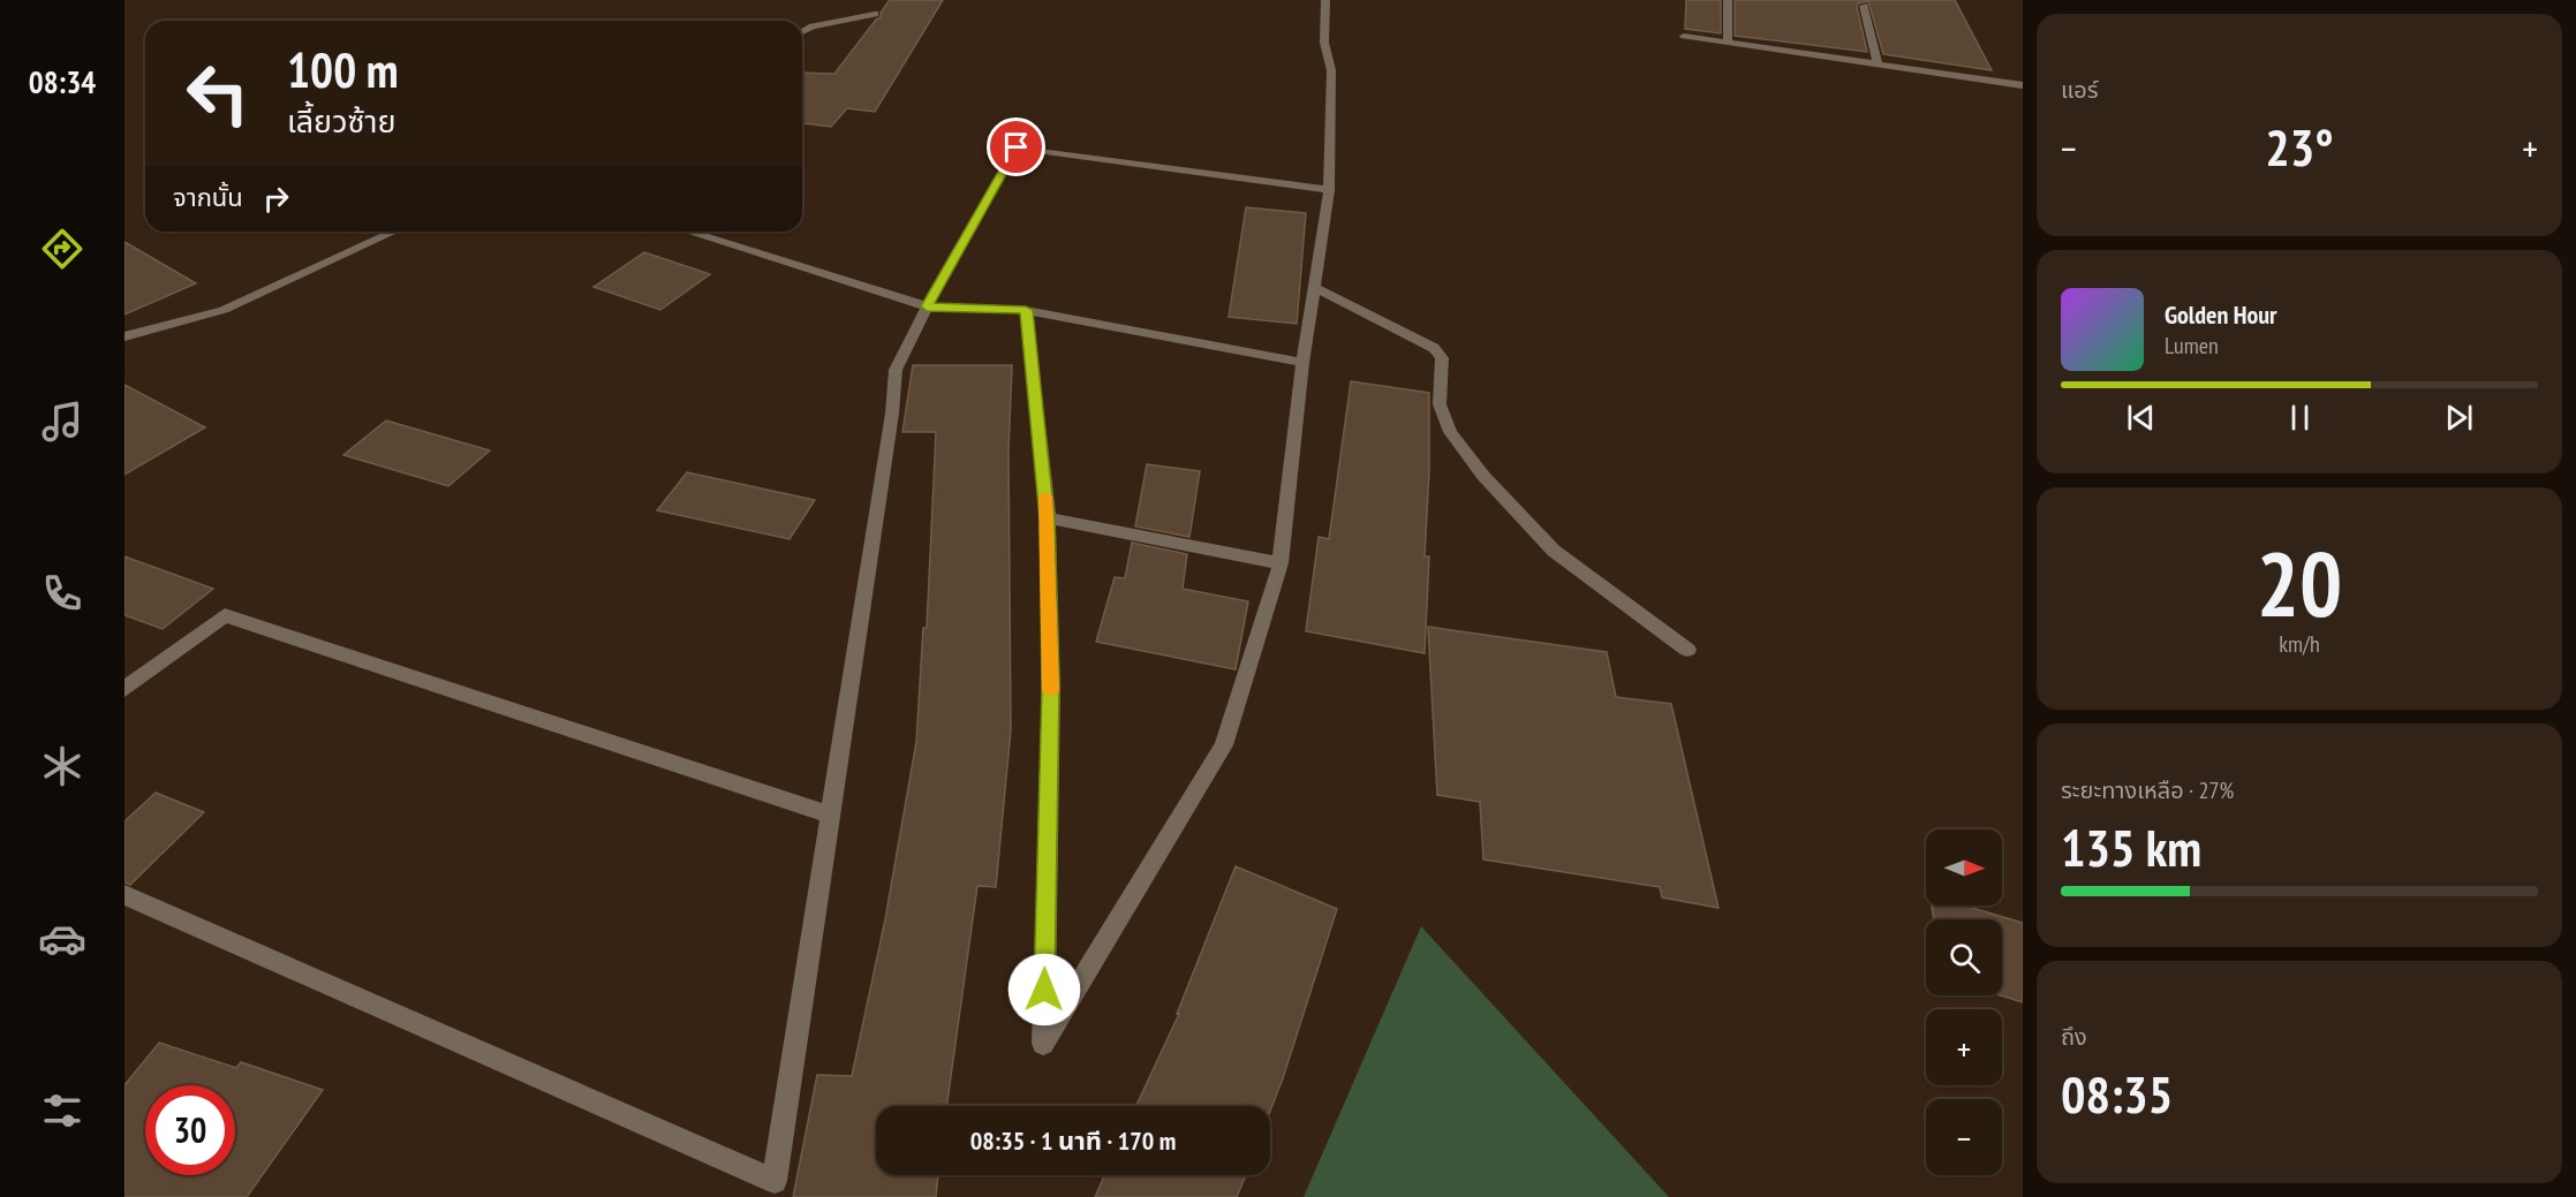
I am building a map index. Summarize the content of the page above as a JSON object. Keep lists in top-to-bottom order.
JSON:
{
  "north": "right",
  "page": {
    "tabs": "08:34",
    "tile": [
      "แอร์",
      ["20", "km/h"],
      ["ระยะทางเหลือ · 27%", "135 km"],
      ["ถึง", "08:35"]
    ],
    "turn": ["100 m", "เลี้ยวซ้าย"],
    "heat": ["−", "23°", "+"],
    "then": "จากนั้น",
    "song": ["Golden Hour", "Lumen"],
    "map_buttons": ["+", "−"],
    "limit": "30",
    "trip": "08:35 · 1 นาที · 170 m"
  }
}
